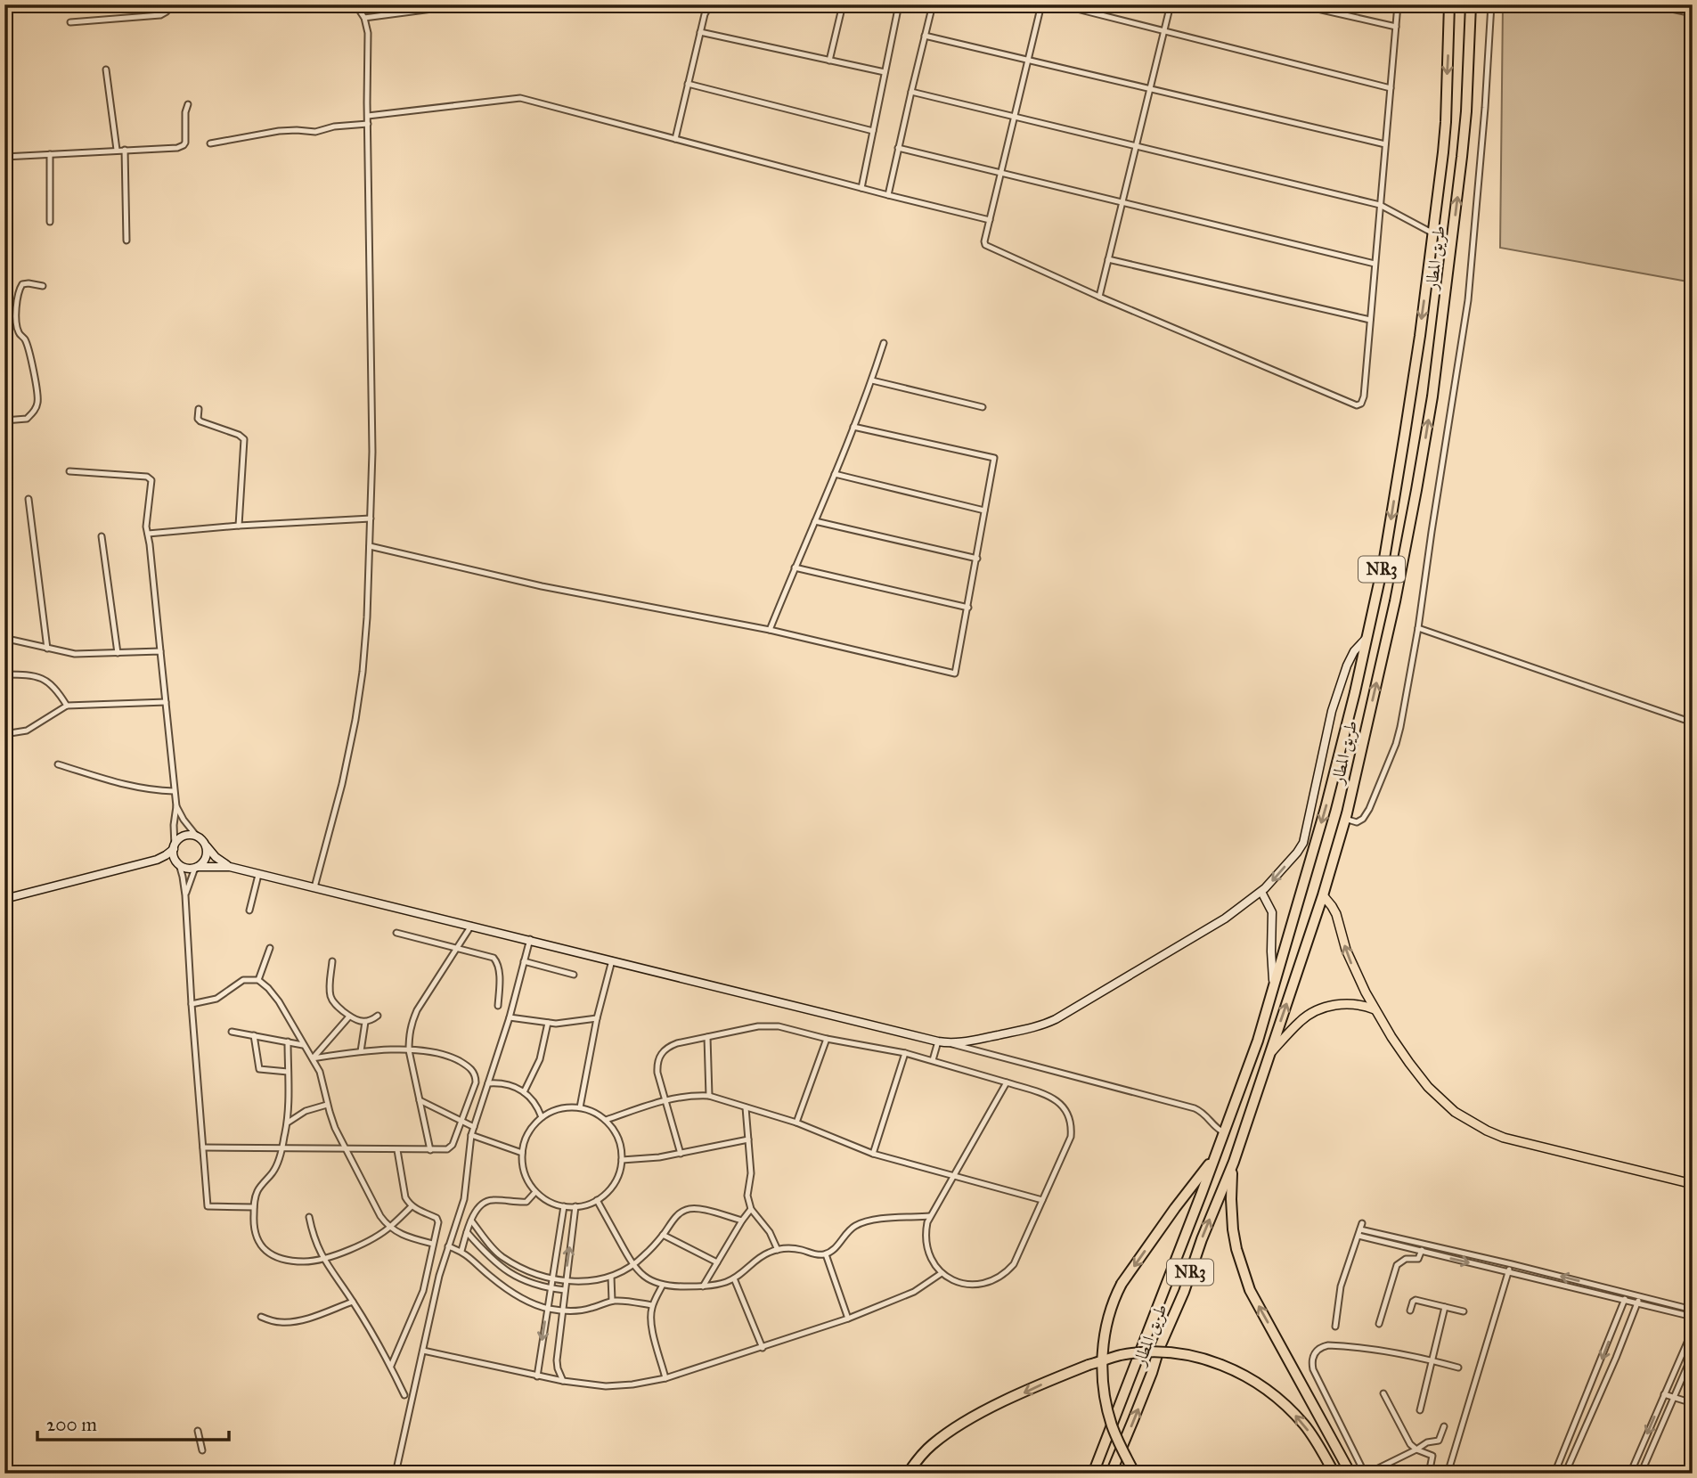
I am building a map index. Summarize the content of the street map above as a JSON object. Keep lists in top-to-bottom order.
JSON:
{
  "streets": {
    "highway": ["طريق المطار", "NR3"]
  },
  "scale_bar": "200 m"
}
